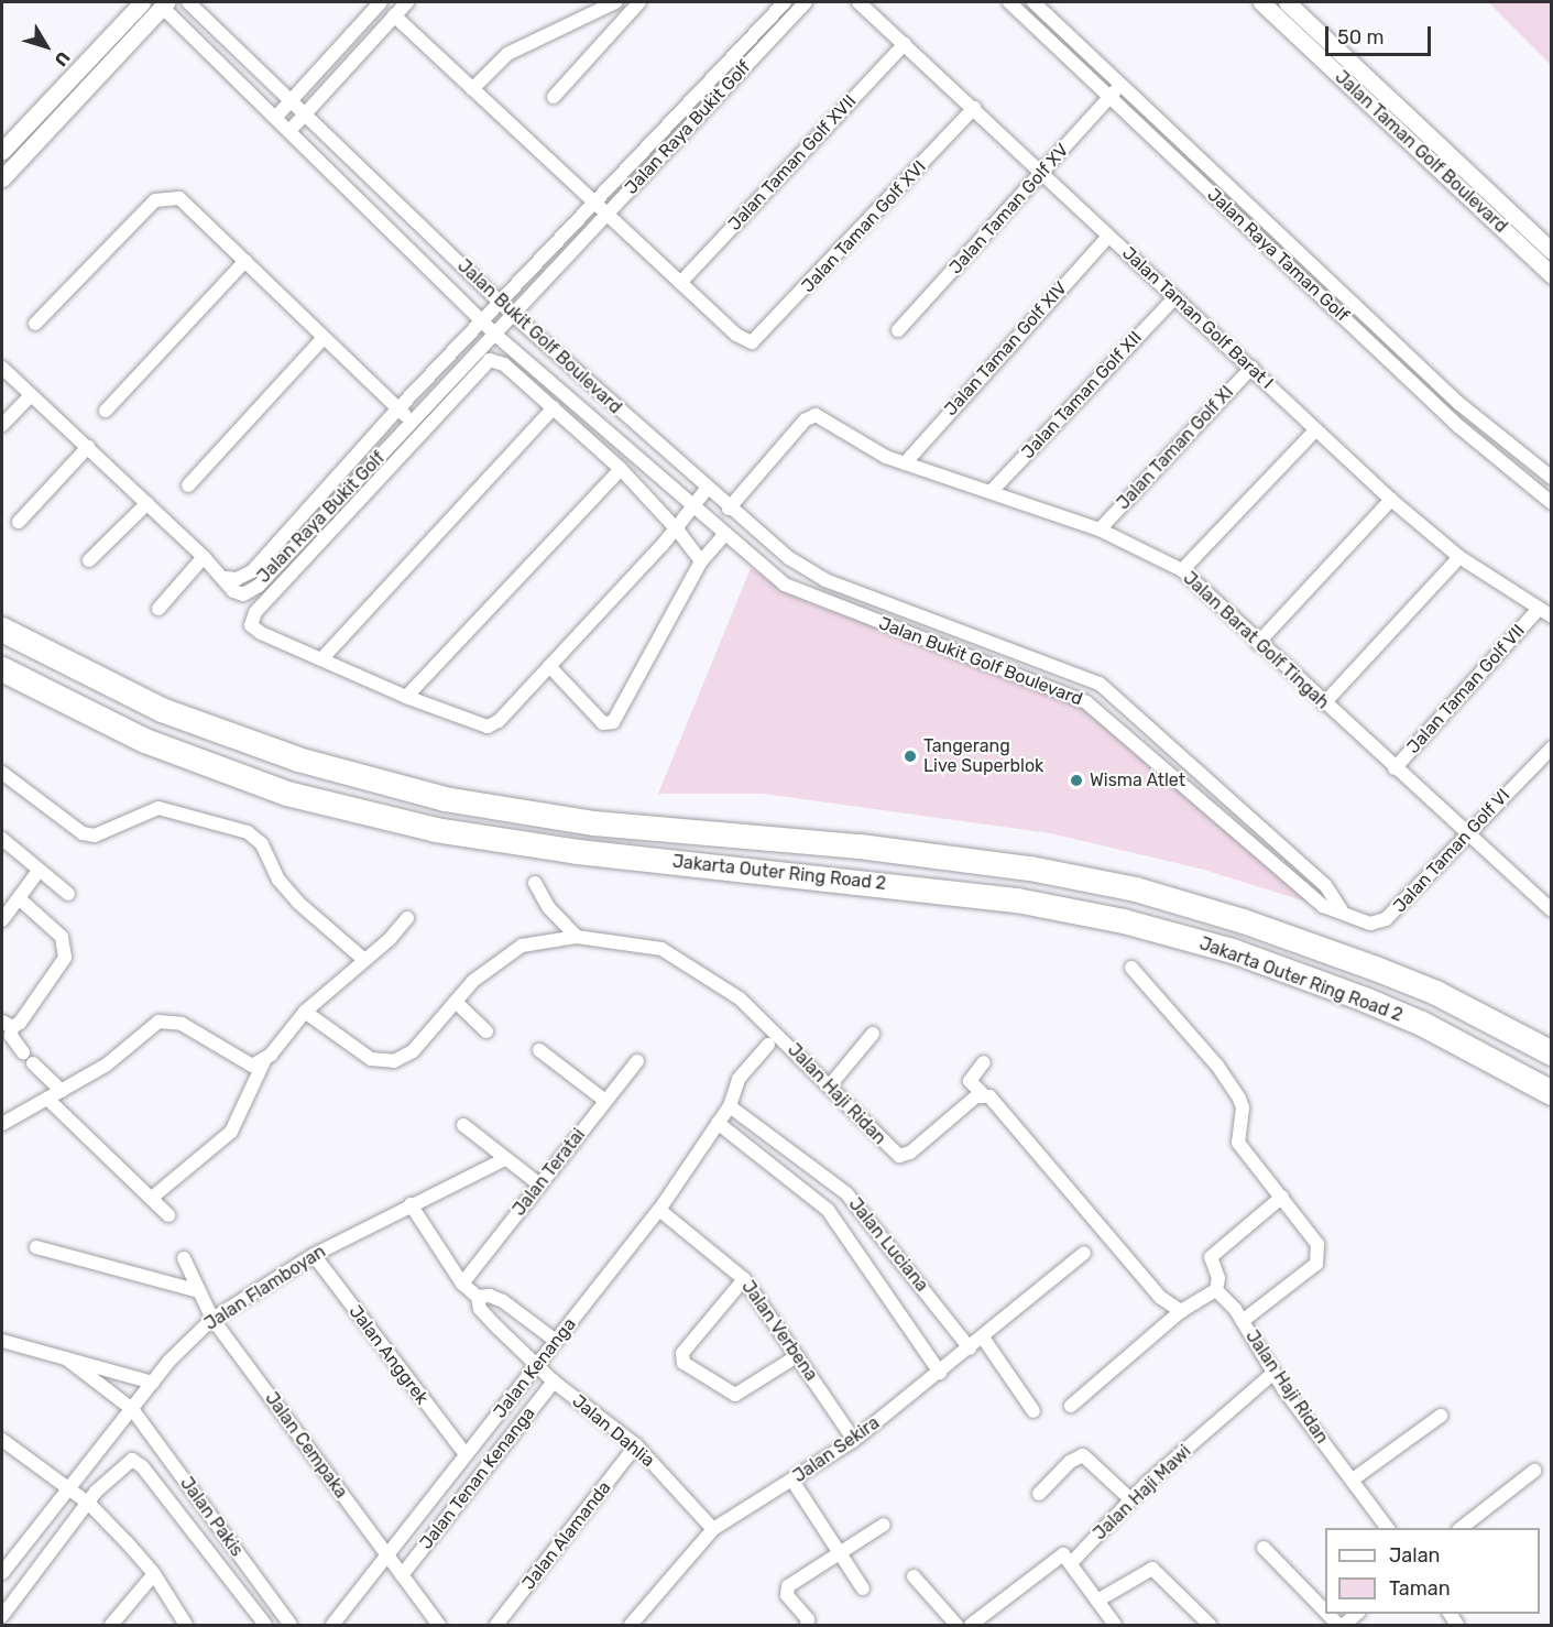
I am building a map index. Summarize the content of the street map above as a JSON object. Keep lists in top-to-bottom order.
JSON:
{
  "streets": {
    "highway": ["Jakarta Outer Ring Road 2"],
    "street": [
      "Jalan Raya Bukit Golf",
      "Jalan Taman Golf Boulevard",
      "Jalan Taman Golf XVII",
      "Jalan Taman Golf XV",
      "Jalan Taman Golf XVI",
      "Jalan Raya Taman Golf",
      "Jalan Taman Golf Barat I",
      "Jalan Bukit Golf Boulevard",
      "Jalan Taman Golf XIV",
      "Jalan Taman Golf XII",
      "Jalan Taman Golf XI",
      "Jalan Barat Golf Tingah",
      "Jalan Taman Golf VII",
      "Jalan Taman Golf VI",
      "Jalan Haji Ridan",
      "Jalan Teratai",
      "Jalan Luciana",
      "Jalan Flamboyan",
      "Jalan Verbena",
      "Jalan Anggrek",
      "Jalan Kenanga",
      "Jalan Dahlia",
      "Jalan Cempaka",
      "Jalan Sekira",
      "Jalan Tenan Kenanga",
      "Jalan Haji Mawi",
      "Jalan Pakis",
      "Jalan Alamanda"
    ]
  },
  "crossings": [
    ["Jalan Raya Bukit Golf", "Jalan Bukit Golf Boulevard"],
    ["Jalan Taman Golf XVII", "Jalan Taman Golf XVI"],
    ["Jalan Taman Golf XVII", "Jalan Taman Golf Barat I"],
    ["Jalan Taman Golf XV", "Jalan Raya Taman Golf"],
    ["Jalan Taman Golf XV", "Jalan Taman Golf Barat I"],
    ["Jalan Taman Golf XVI", "Jalan Taman Golf Barat I"],
    ["Jalan Taman Golf Barat I", "Jalan Taman Golf XIV"],
    ["Jalan Taman Golf Barat I", "Jalan Taman Golf XII"],
    ["Jalan Taman Golf Barat I", "Jalan Taman Golf XI"],
    ["Jalan Taman Golf Barat I", "Jalan Taman Golf VII"],
    ["Jalan Bukit Golf Boulevard", "Jalan Barat Golf Tingah"],
    ["Jalan Bukit Golf Boulevard", "Jalan Taman Golf VI"],
    ["Jalan Taman Golf XIV", "Jalan Barat Golf Tingah"],
    ["Jalan Taman Golf XII", "Jalan Barat Golf Tingah"],
    ["Jalan Taman Golf XI", "Jalan Barat Golf Tingah"],
    ["Jalan Barat Golf Tingah", "Jalan Taman Golf VII"],
    ["Jalan Barat Golf Tingah", "Jalan Taman Golf VI"],
    ["Jalan Haji Ridan", "Jalan Haji Mawi"],
    ["Jalan Luciana", "Jalan Kenanga"],
    ["Jalan Luciana", "Jalan Sekira"],
    ["Jalan Flamboyan", "Jalan Anggrek"],
    ["Jalan Flamboyan", "Jalan Cempaka"],
    ["Jalan Flamboyan", "Jalan Pakis"],
    ["Jalan Verbena", "Jalan Kenanga"],
    ["Jalan Verbena", "Jalan Sekira"],
    ["Jalan Anggrek", "Jalan Kenanga"],
    ["Jalan Kenanga", "Jalan Dahlia"],
    ["Jalan Kenanga", "Jalan Cempaka"],
    ["Jalan Dahlia", "Jalan Sekira"],
    ["Jalan Dahlia", "Jalan Tenan Kenanga"],
    ["Jalan Dahlia", "Jalan Alamanda"],
    ["Jalan Cempaka", "Jalan Tenan Kenanga"]
  ],
  "places": ["Tangerang Live Superblok", "Wisma Atlet"],
  "legend": ["Jalan", "Taman"],
  "scale_bar": "50 m",
  "north": "bottom right"
}
